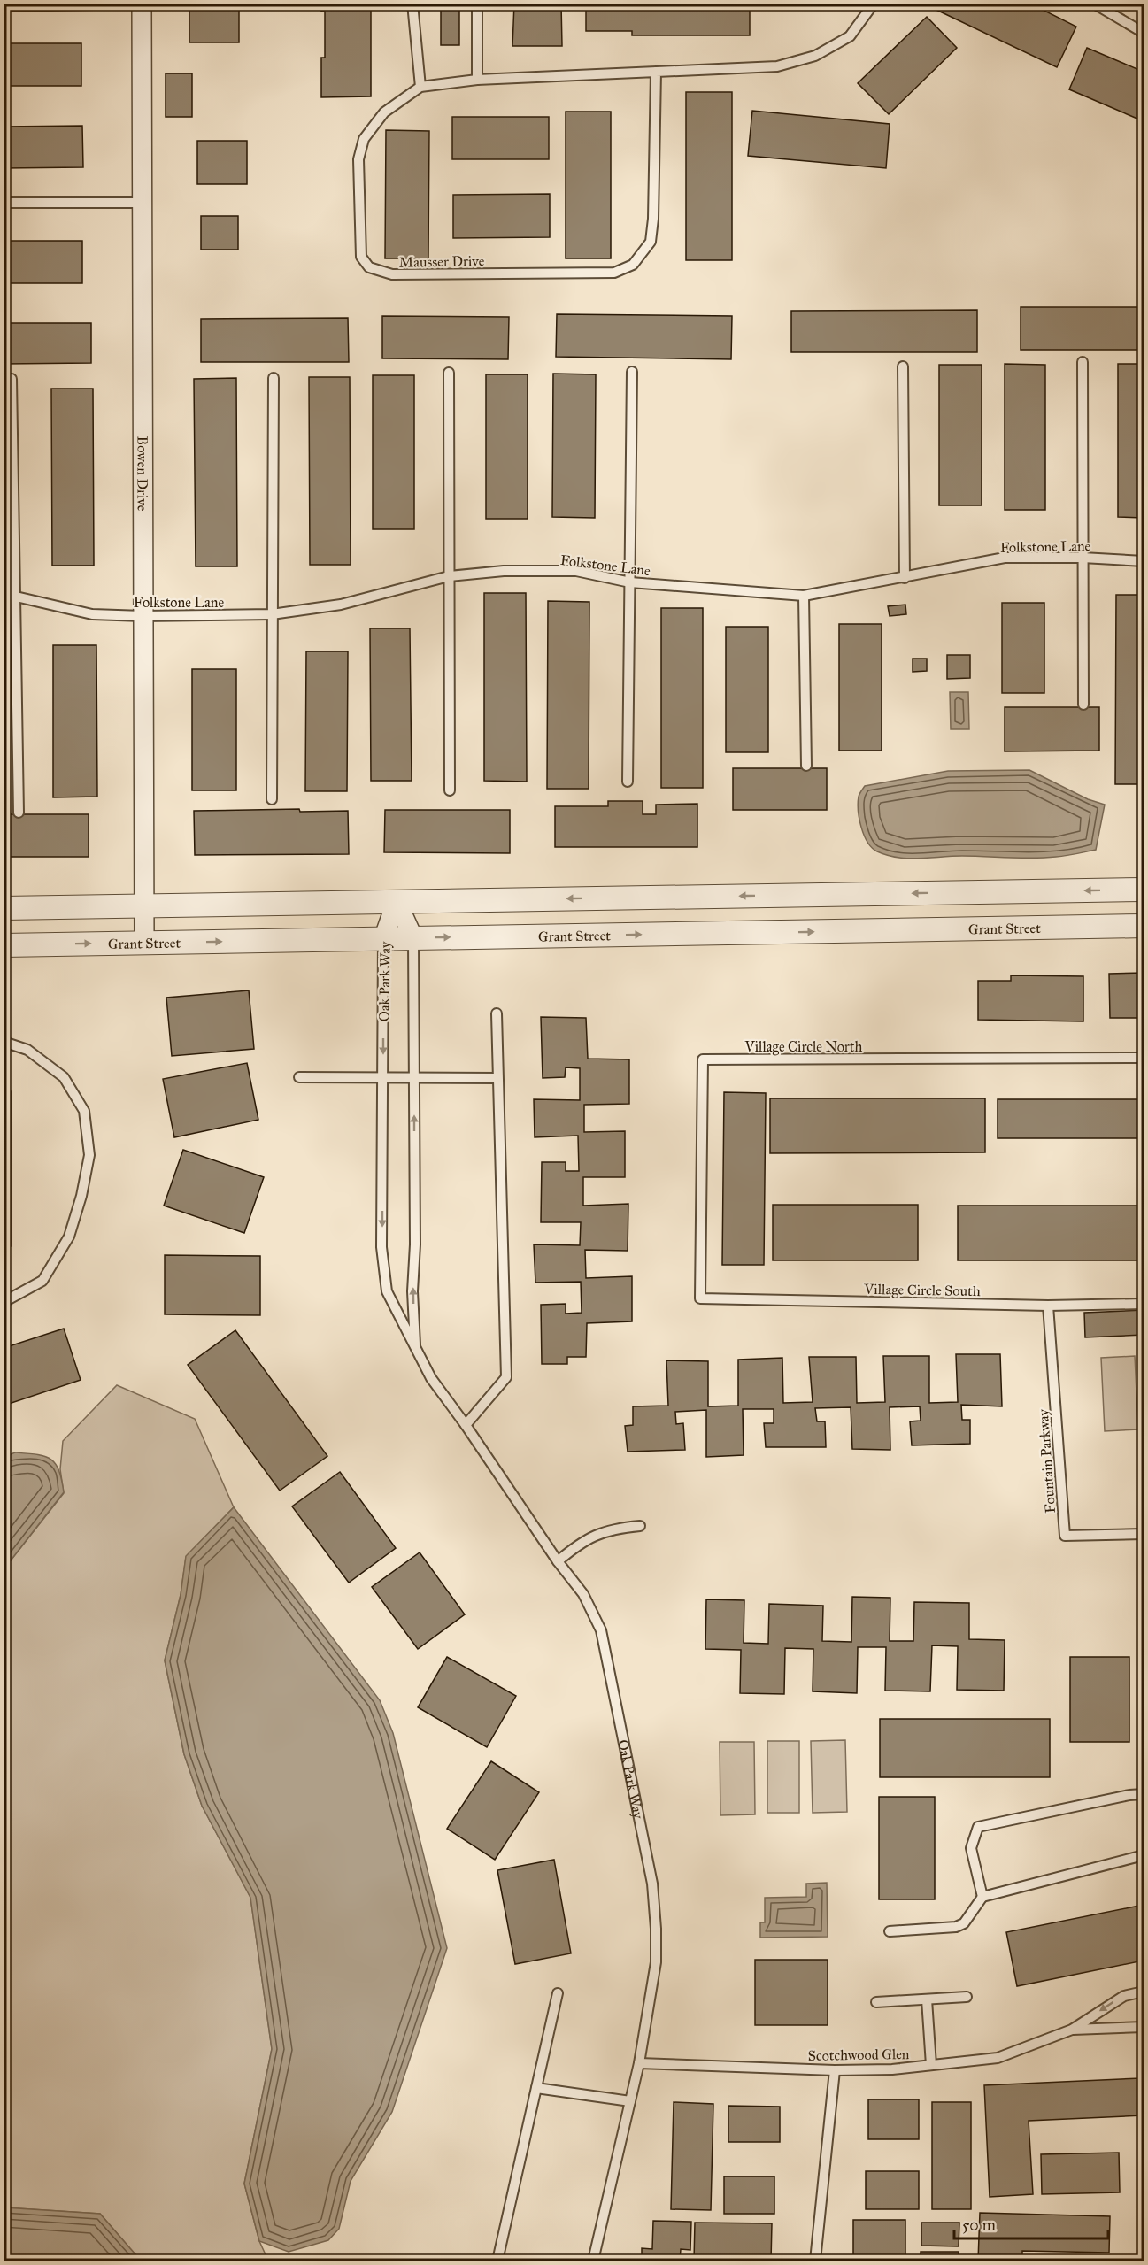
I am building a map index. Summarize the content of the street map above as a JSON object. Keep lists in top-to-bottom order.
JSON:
{
  "streets": {
    "street": ["Bowen Drive", "Grant Street", "Oak Park Way"],
    "lane": [
      "Mausser Drive",
      "Folkstone Lane",
      "Village Circle North",
      "Village Circle South",
      "Fountain Parkway",
      "Scotchwood Glen"
    ]
  },
  "crossings": [
    ["Bowen Drive", "Folkstone Lane"],
    ["Bowen Drive", "Grant Street"],
    ["Grant Street", "Oak Park Way"],
    ["Oak Park Way", "Scotchwood Glen"],
    ["Village Circle North", "Village Circle South"],
    ["Village Circle South", "Fountain Parkway"]
  ],
  "scale_bar": "50 m"
}
